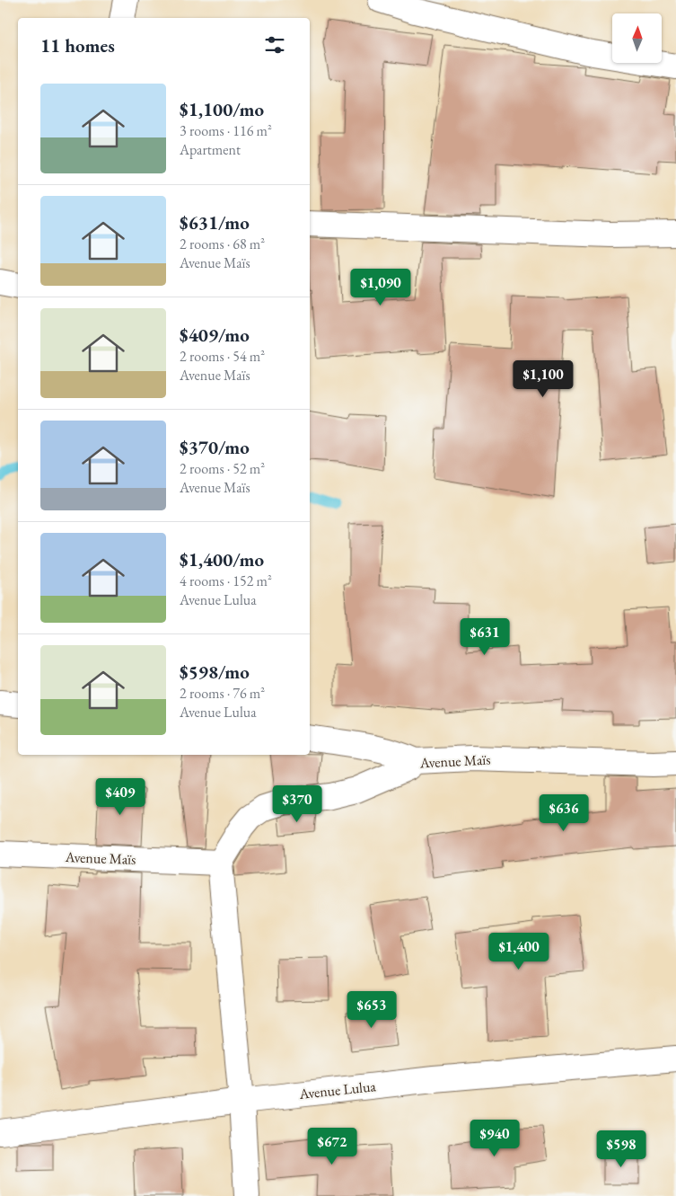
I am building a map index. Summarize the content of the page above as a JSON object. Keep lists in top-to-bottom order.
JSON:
{
  "streets": {
    "street": ["Avenue Maïs", "Avenue Lulua"]
  },
  "north": "top",
  "page": {
    "heading": "11 homes",
    "list": [
      {
        "name": "$1,100/mo",
        "note": "3 rooms · 116 m² · Apartment"
      },
      {
        "name": "$631/mo",
        "note": "2 rooms · 68 m² · Avenue Maïs"
      },
      {
        "name": "$409/mo",
        "note": "2 rooms · 54 m² · Avenue Maïs"
      },
      {
        "name": "$370/mo",
        "note": "2 rooms · 52 m² · Avenue Maïs"
      },
      {
        "name": "$1,400/mo",
        "note": "4 rooms · 152 m² · Avenue Lulua"
      },
      {
        "name": "$598/mo",
        "note": "2 rooms · 76 m² · Avenue Lulua"
      }
    ],
    "price": [
      "$1,090",
      "$1,100",
      "$631",
      "$409",
      "$370",
      "$636",
      "$1,400",
      "$653",
      "$940",
      "$672",
      "$598"
    ]
  }
}
